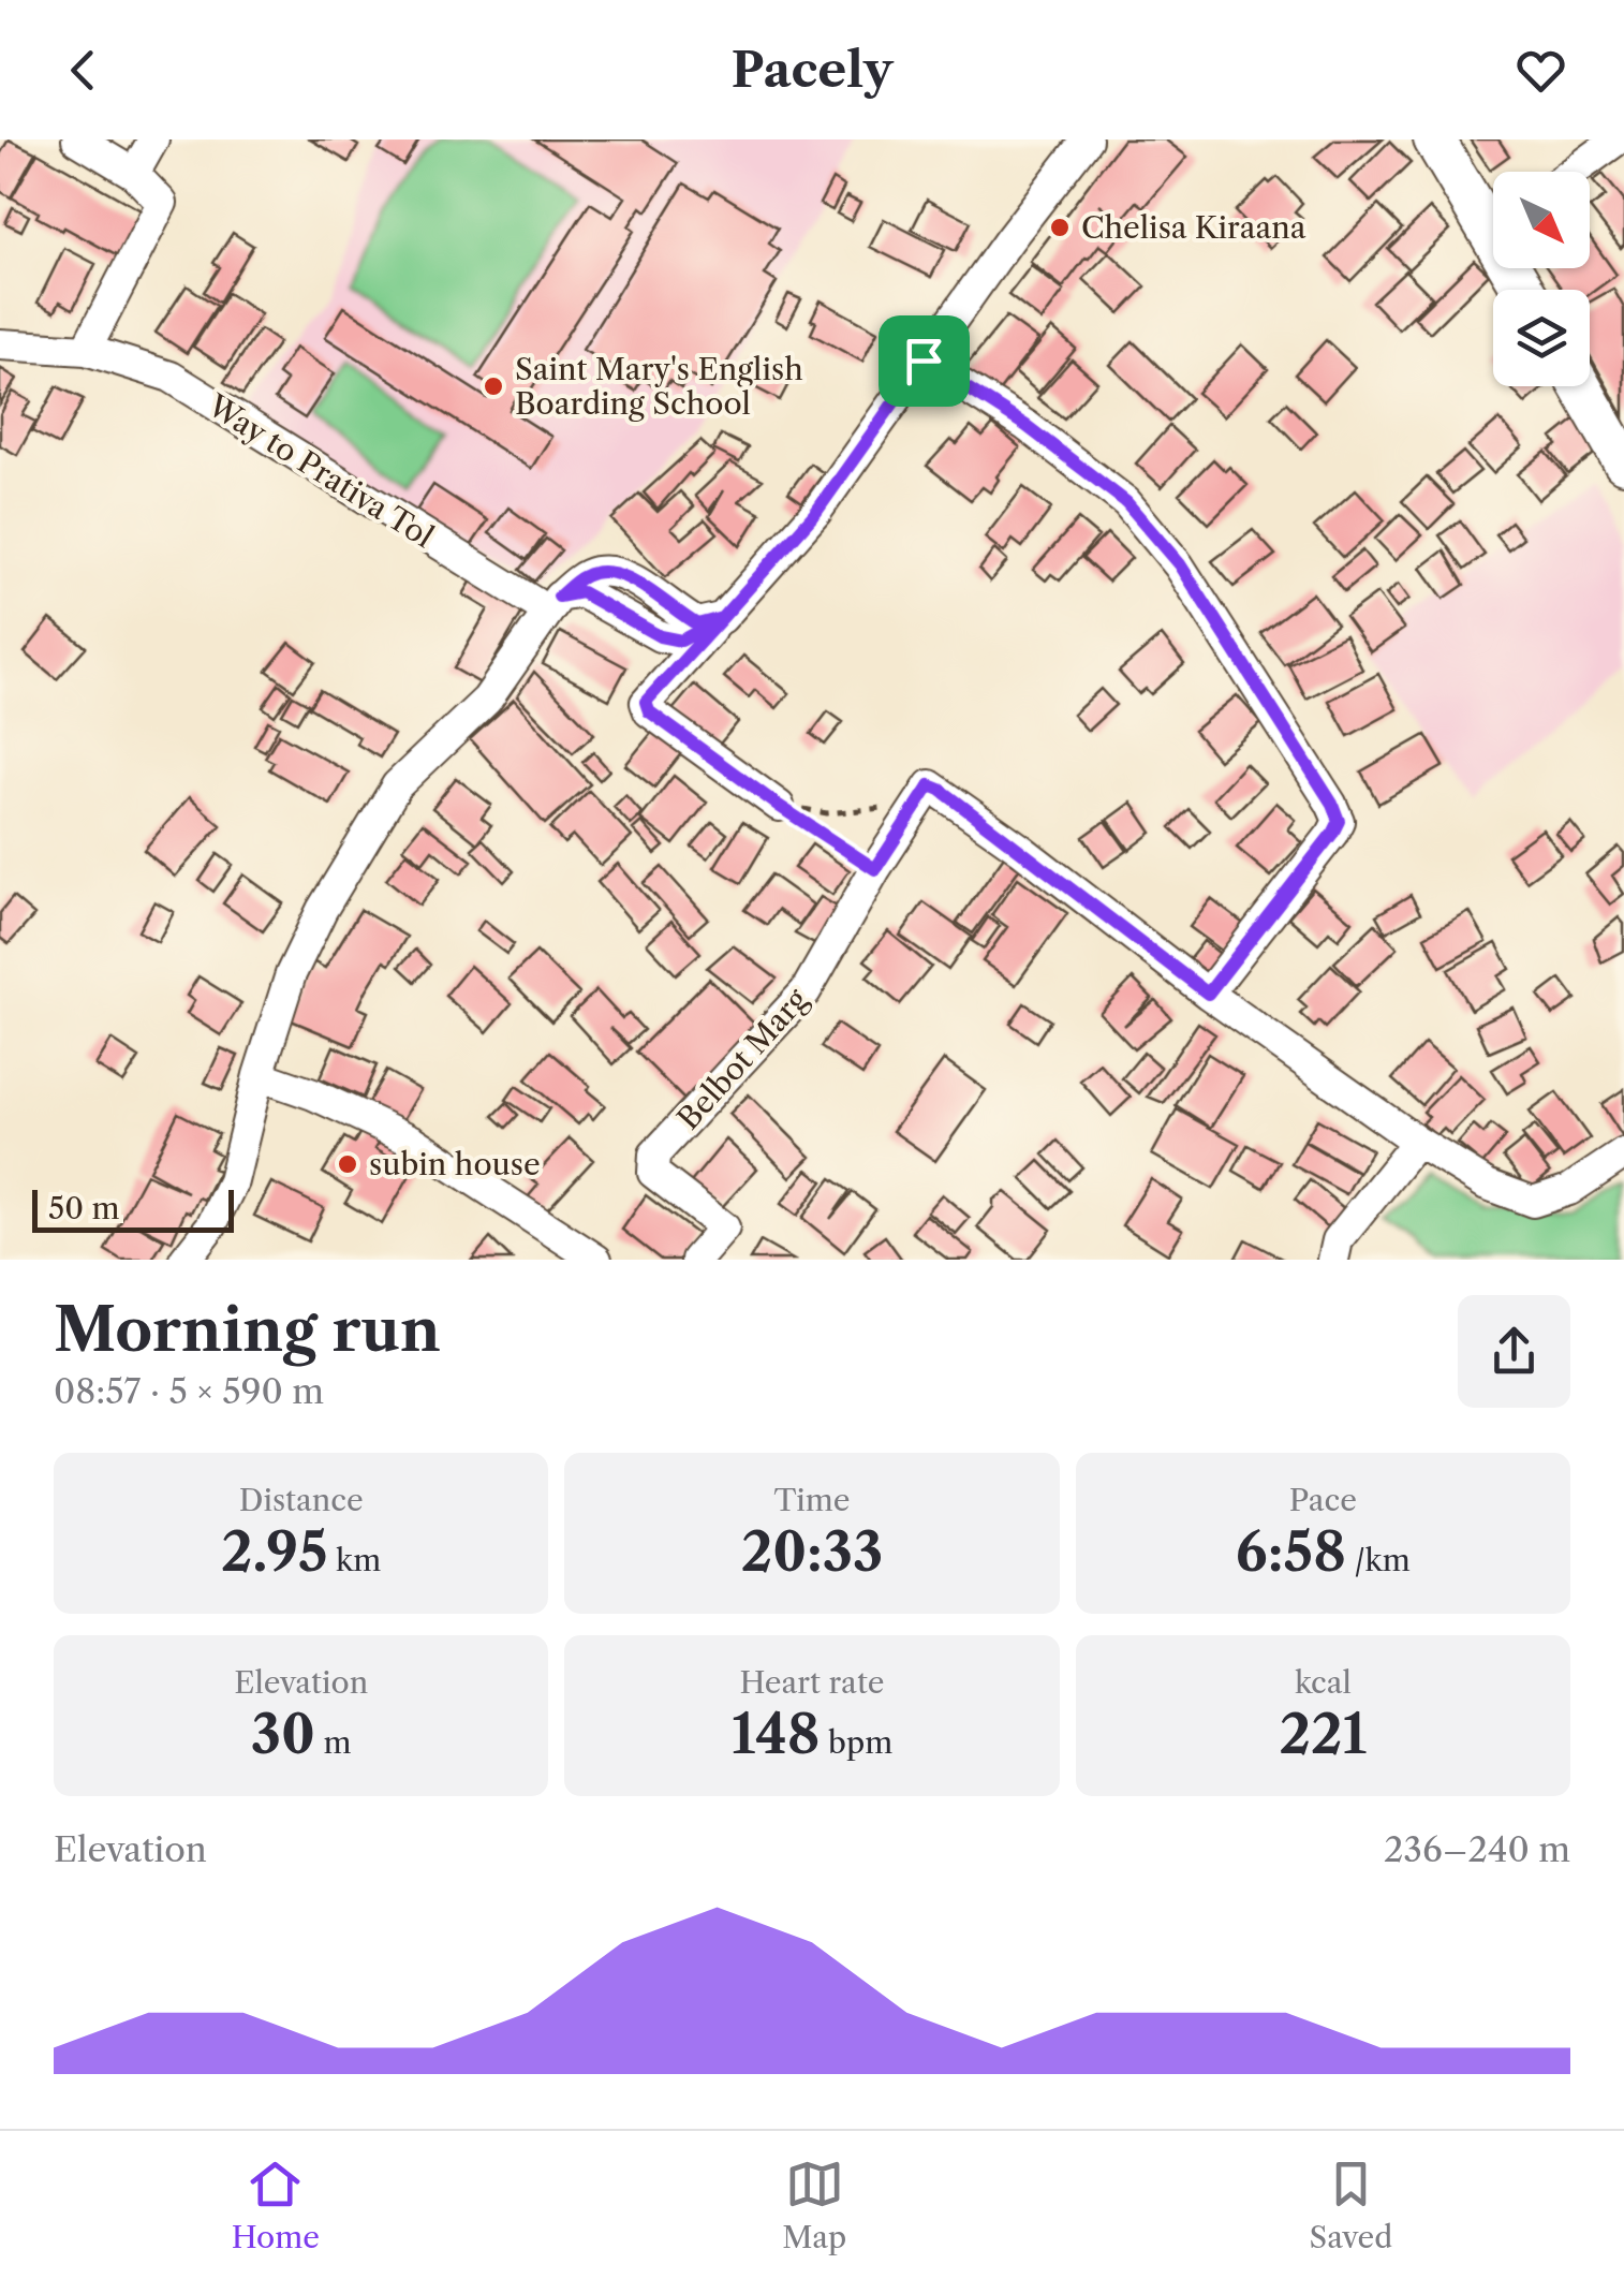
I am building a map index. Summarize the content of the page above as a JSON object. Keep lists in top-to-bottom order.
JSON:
{
  "streets": {
    "street": ["Way to Prativa Tol", "Belbot Marg"]
  },
  "places": ["Chelisa Kiraana", "Saint Mary's English Boarding School", "subin house"],
  "scale_bar": "50 m",
  "north": "bottom right",
  "page": {
    "header": "Pacely",
    "scale": "50 m",
    "heading": ["Morning run", "08:57 · 5 × 590 m"],
    "stats": [
      ["Distance", "2.95 km"],
      ["Time", "20:33"],
      ["Pace", "6:58 /km"],
      ["Elevation", "30 m"],
      ["Heart rate", "148 bpm"],
      ["kcal", "221"]
    ],
    "chart": ["Elevation", "236–240 m"],
    "tabs": ["Home", "Map", "Saved"]
  }
}
